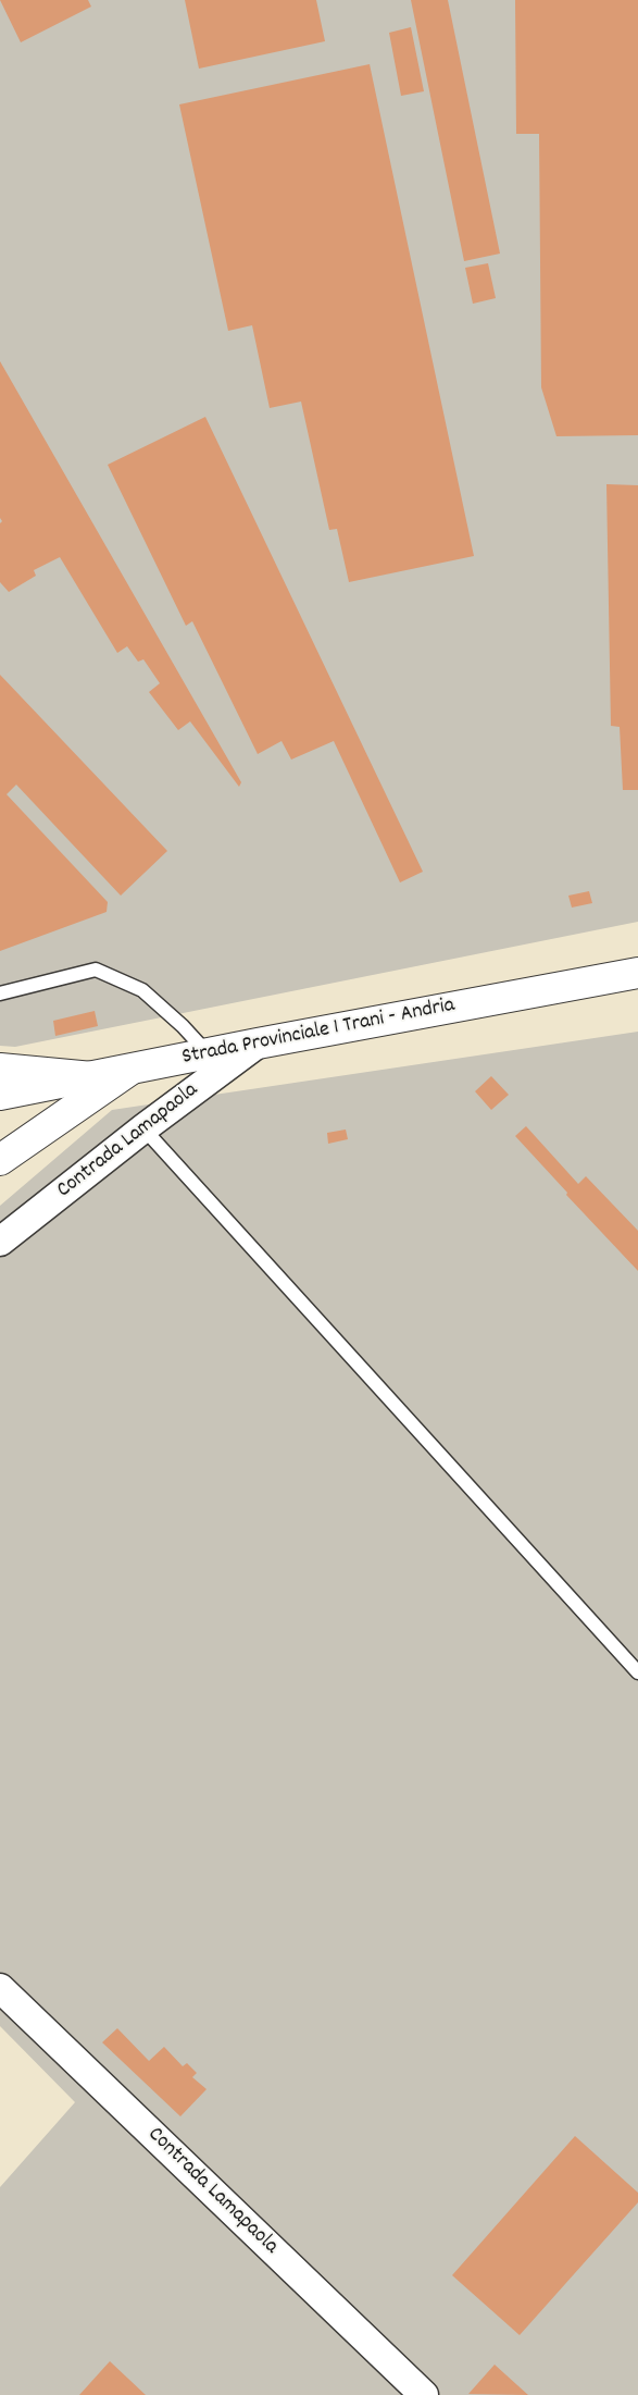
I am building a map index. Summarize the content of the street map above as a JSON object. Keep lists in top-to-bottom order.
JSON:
{
  "streets": {
    "main road": ["Strada Provinciale 1 Trani - Andria"],
    "street": ["Contrada Lamapaola"]
  },
  "crossings": [
    ["Strada Provinciale 1 Trani - Andria", "Contrada Lamapaola"]
  ]
}
